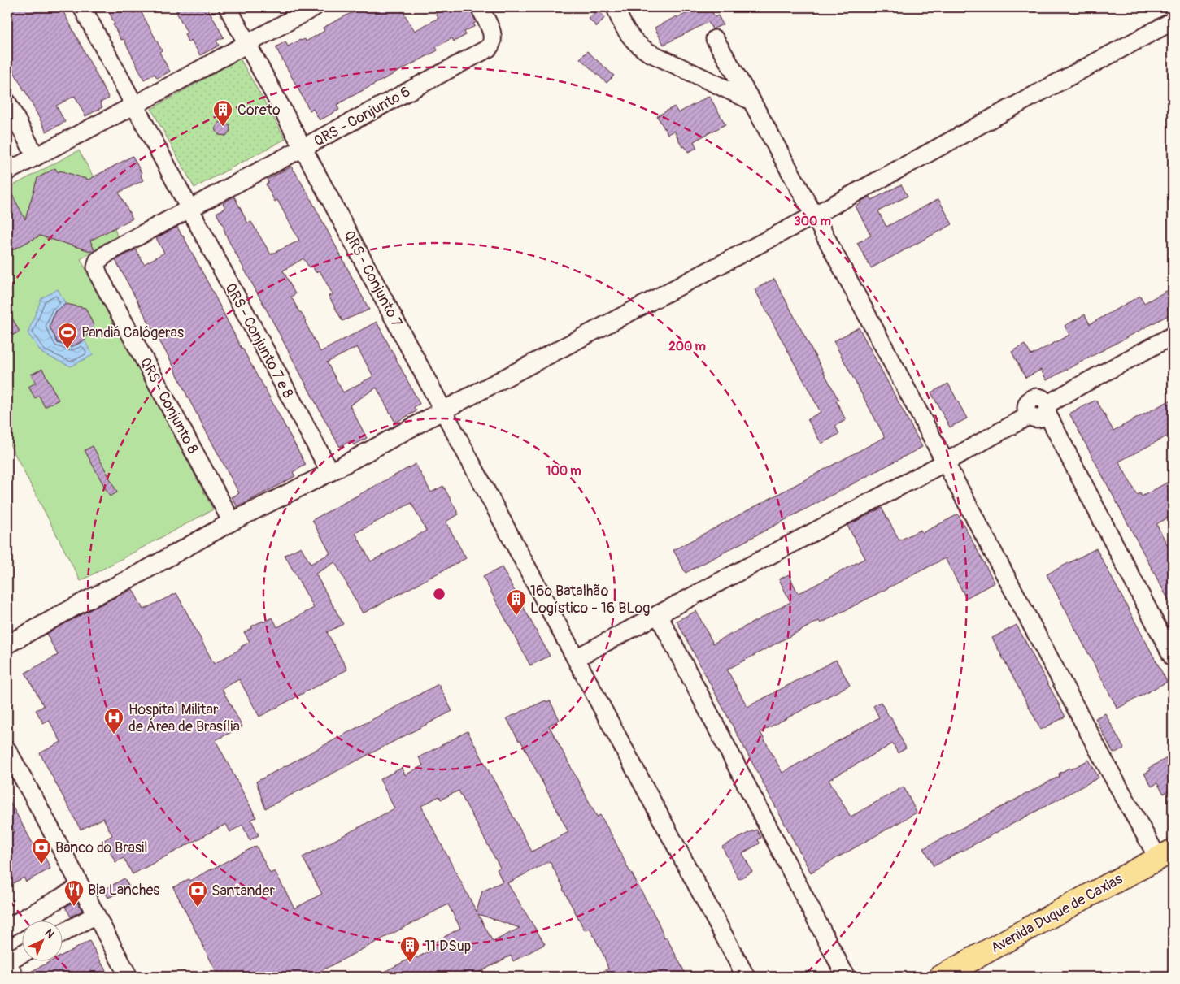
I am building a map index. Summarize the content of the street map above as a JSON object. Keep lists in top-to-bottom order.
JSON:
{
  "streets": {
    "main road": ["Avenida Duque de Caxias"],
    "street": [
      "QRS - Conjunto 6",
      "QRS - Conjunto 7",
      "QRS - Conjunto 7 e 8",
      "QRS - Conjunto 8"
    ]
  },
  "crossings": [
    ["QRS - Conjunto 6", "QRS - Conjunto 7"],
    ["QRS - Conjunto 7 e 8", "QRS - Conjunto 8"]
  ],
  "places": {
    "building": ["Coreto", "16º Batalhão Logístico - 16 BLog", "11 DSup"],
    "sports": ["Pandiá Calógeras"],
    "hospital": ["Hospital Militar de Área de Brasília"],
    "bank": ["Banco do Brasil", "Santander"],
    "restaurant": ["Bia Lanches"]
  },
  "north": "top right",
  "rings": ["300 m", "200 m", "100 m"]
}
